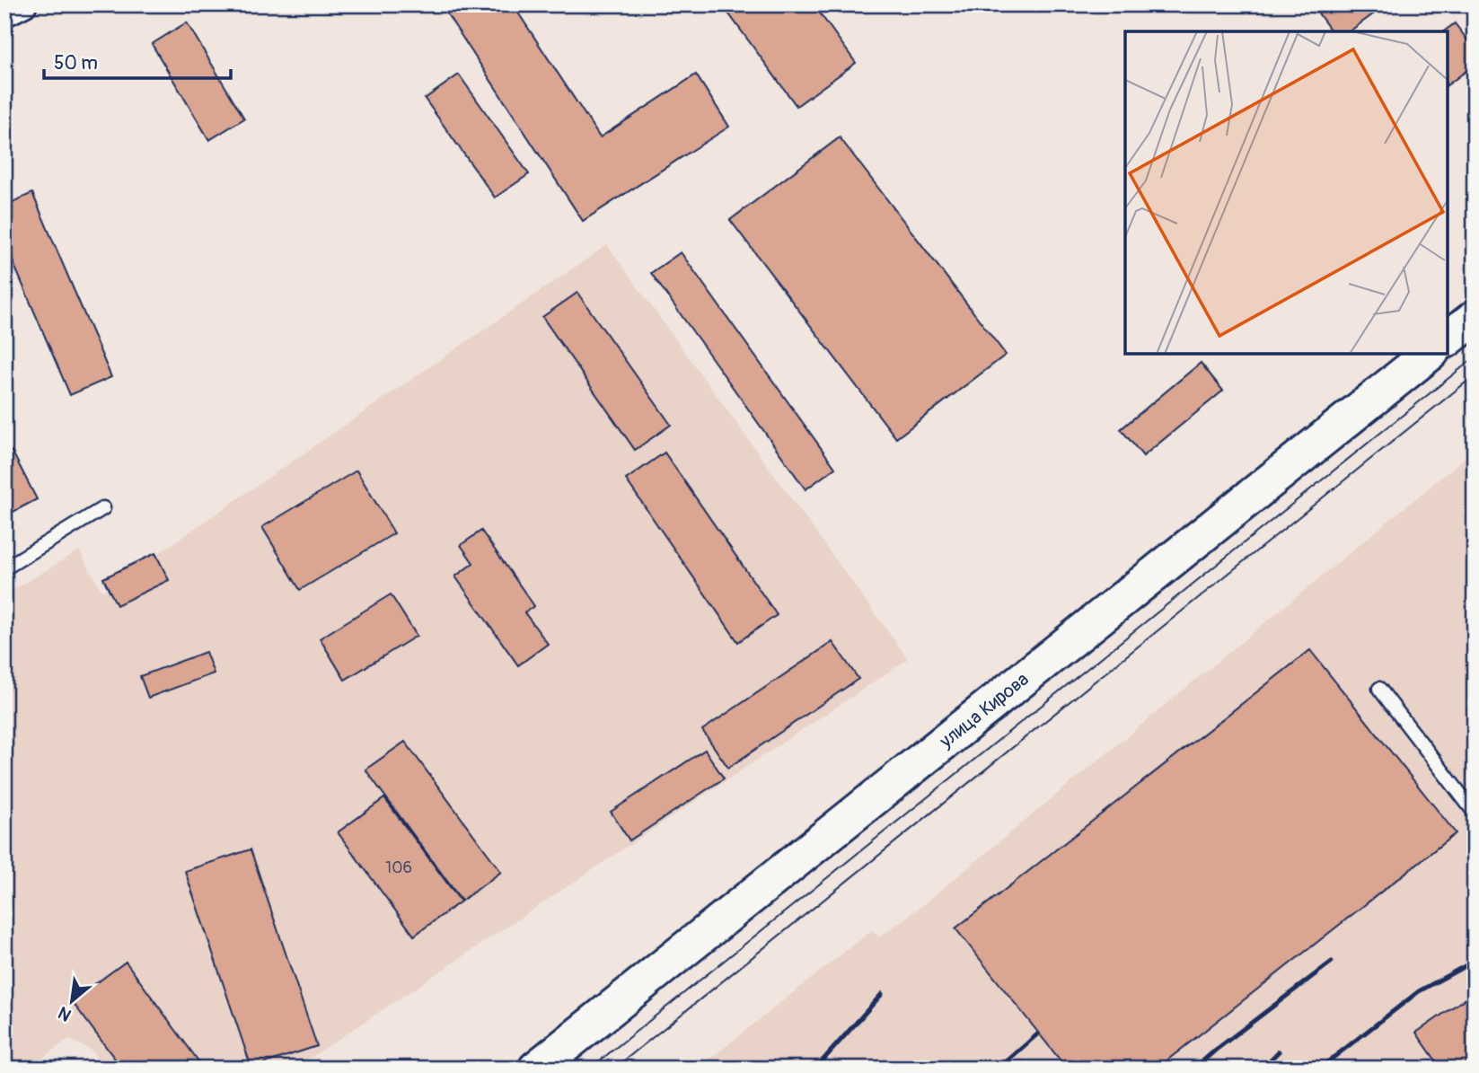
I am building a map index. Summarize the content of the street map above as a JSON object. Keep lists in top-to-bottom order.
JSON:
{
  "streets": {
    "main road": ["улица Кирова"]
  },
  "house_numbers": ["106"],
  "scale_bar": "50 m",
  "north": "bottom left"
}
